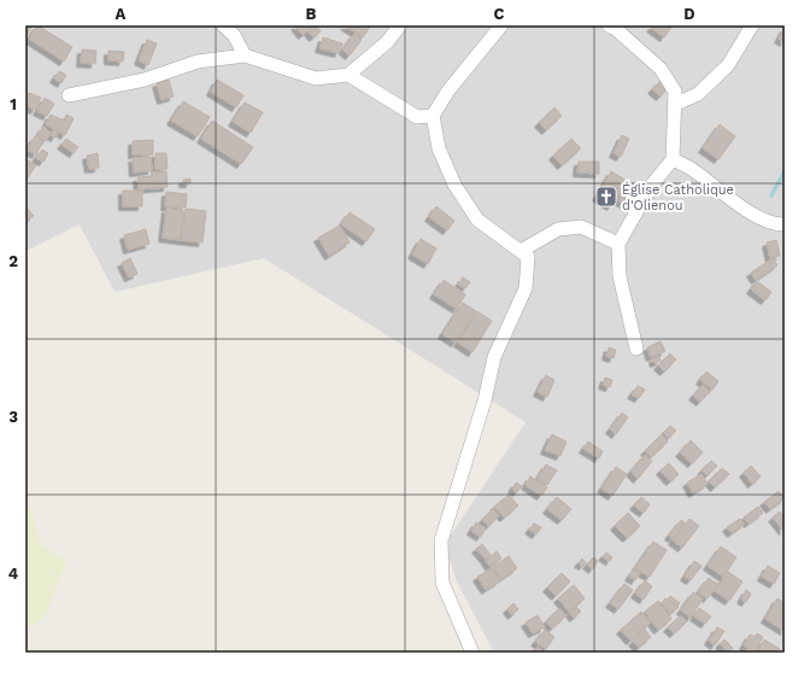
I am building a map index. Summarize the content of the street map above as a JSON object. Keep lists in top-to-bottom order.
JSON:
{
  "places": {
    "church": ["Église Catholique d'Olienou"]
  },
  "grid": {
    "columns": [
      "A",
      "B",
      "C",
      "D"
    ],
    "rows": [
      "1",
      "2",
      "3",
      "4"
    ]
  }
}
